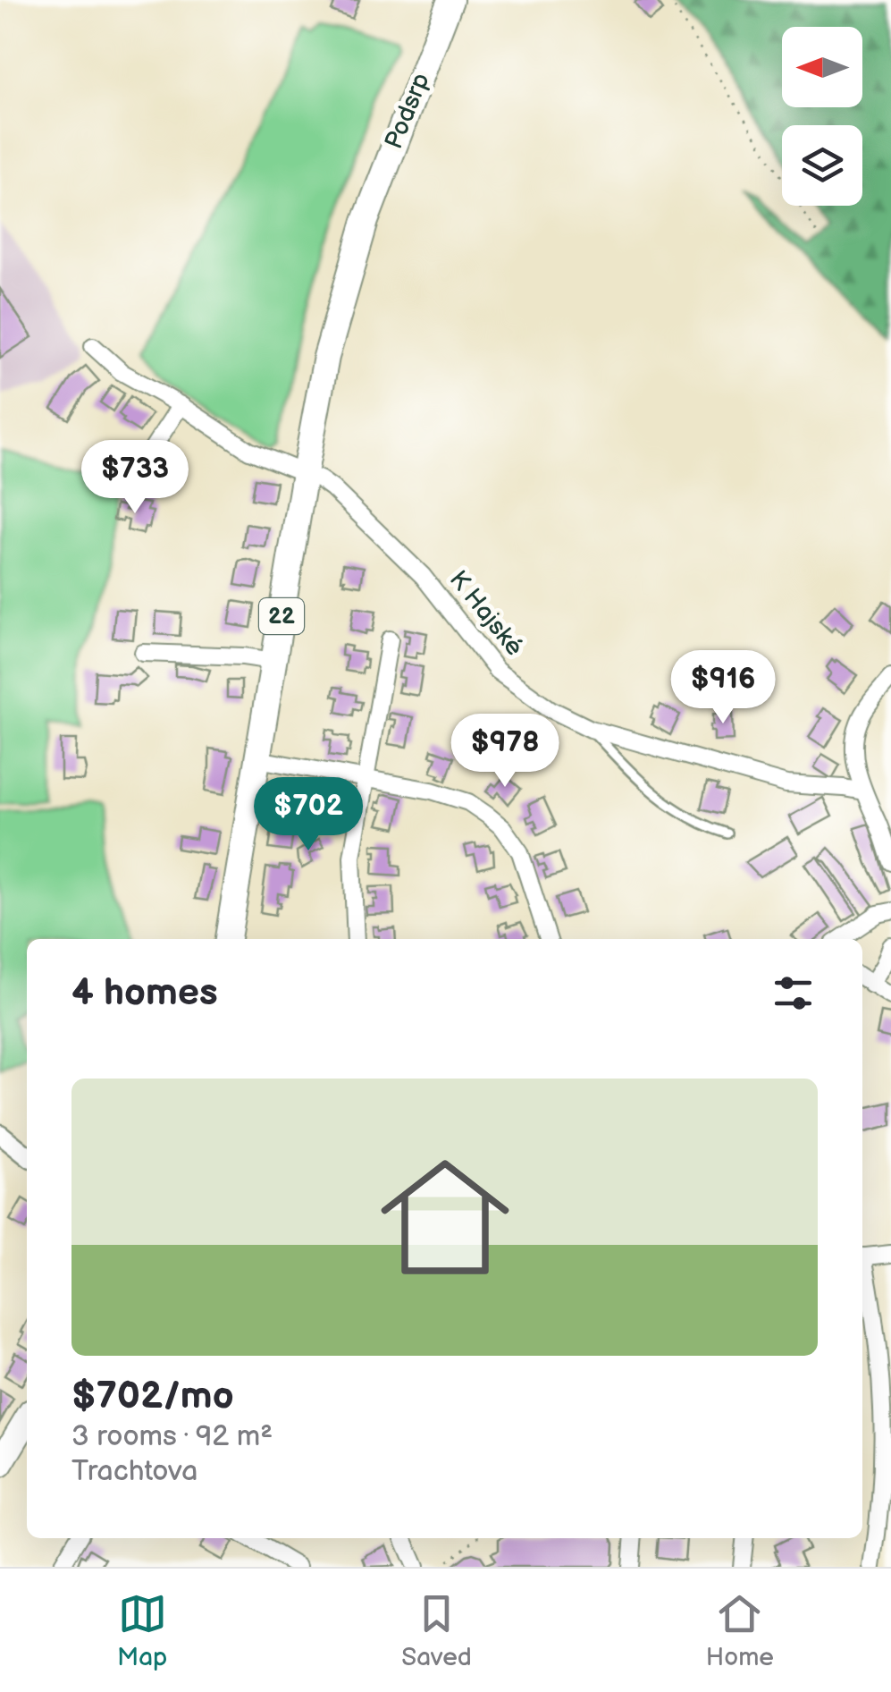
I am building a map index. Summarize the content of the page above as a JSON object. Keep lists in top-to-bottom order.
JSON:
{
  "streets": {
    "main road": ["Podsrp", "22"],
    "street": ["K Hajské"]
  },
  "crossings": [
    ["Podsrp", "K Hajské"],
    ["Podsrp", "22"],
    ["K Hajské", "22"]
  ],
  "north": "left",
  "page": {
    "price": [
      "$733",
      "$916",
      "$978",
      "$702"
    ],
    "heading": "4 homes",
    "list": [
      {
        "name": "$702/mo",
        "note": "3 rooms · 92 m² · Trachtova"
      }
    ],
    "tabs": ["Map", "Saved", "Home"]
  }
}
